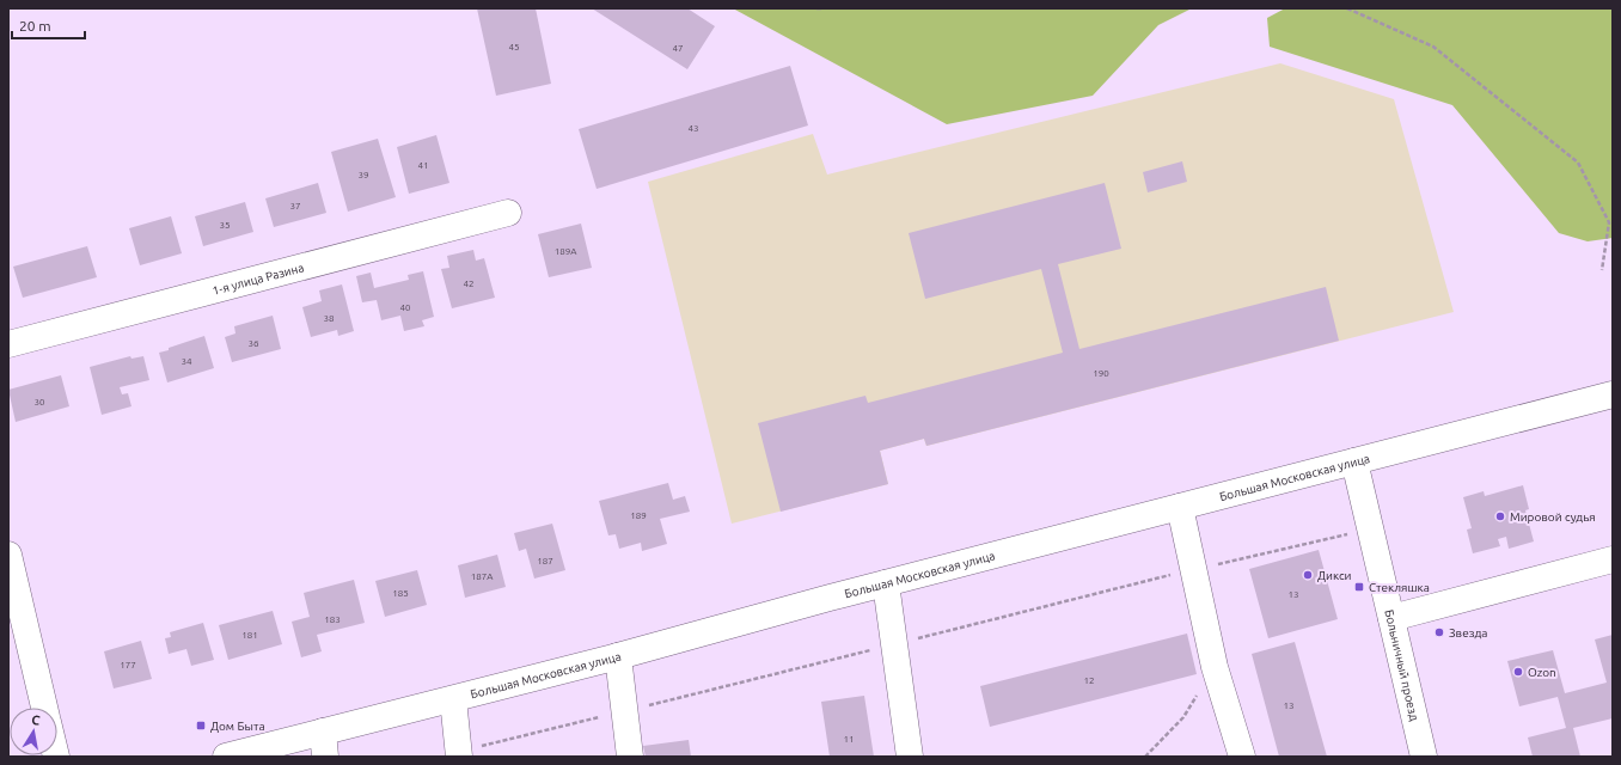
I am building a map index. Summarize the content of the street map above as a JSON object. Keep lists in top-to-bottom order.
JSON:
{
  "streets": {
    "street": ["1-я улица Разина", "Большая Московская улица", "Больничный проезд"]
  },
  "crossings": [
    ["Большая Московская улица", "Больничный проезд"]
  ],
  "places": {
    "other": [
      "Мировой судья",
      "Дикси",
      "Звезда",
      "Ozon"
    ],
    "transit": ["Стекляшка", "Дом Быта"]
  },
  "house_numbers": [
    "45",
    "47",
    "43",
    "41",
    "39",
    "37",
    "35",
    "189А",
    "42",
    "40",
    "38",
    "36",
    "34",
    "190",
    "30",
    "189",
    "187",
    "187А",
    "185",
    "13",
    "183",
    "181",
    "177",
    "12",
    "13",
    "11"
  ],
  "scale_bar": "20 m",
  "north": "top"
}
